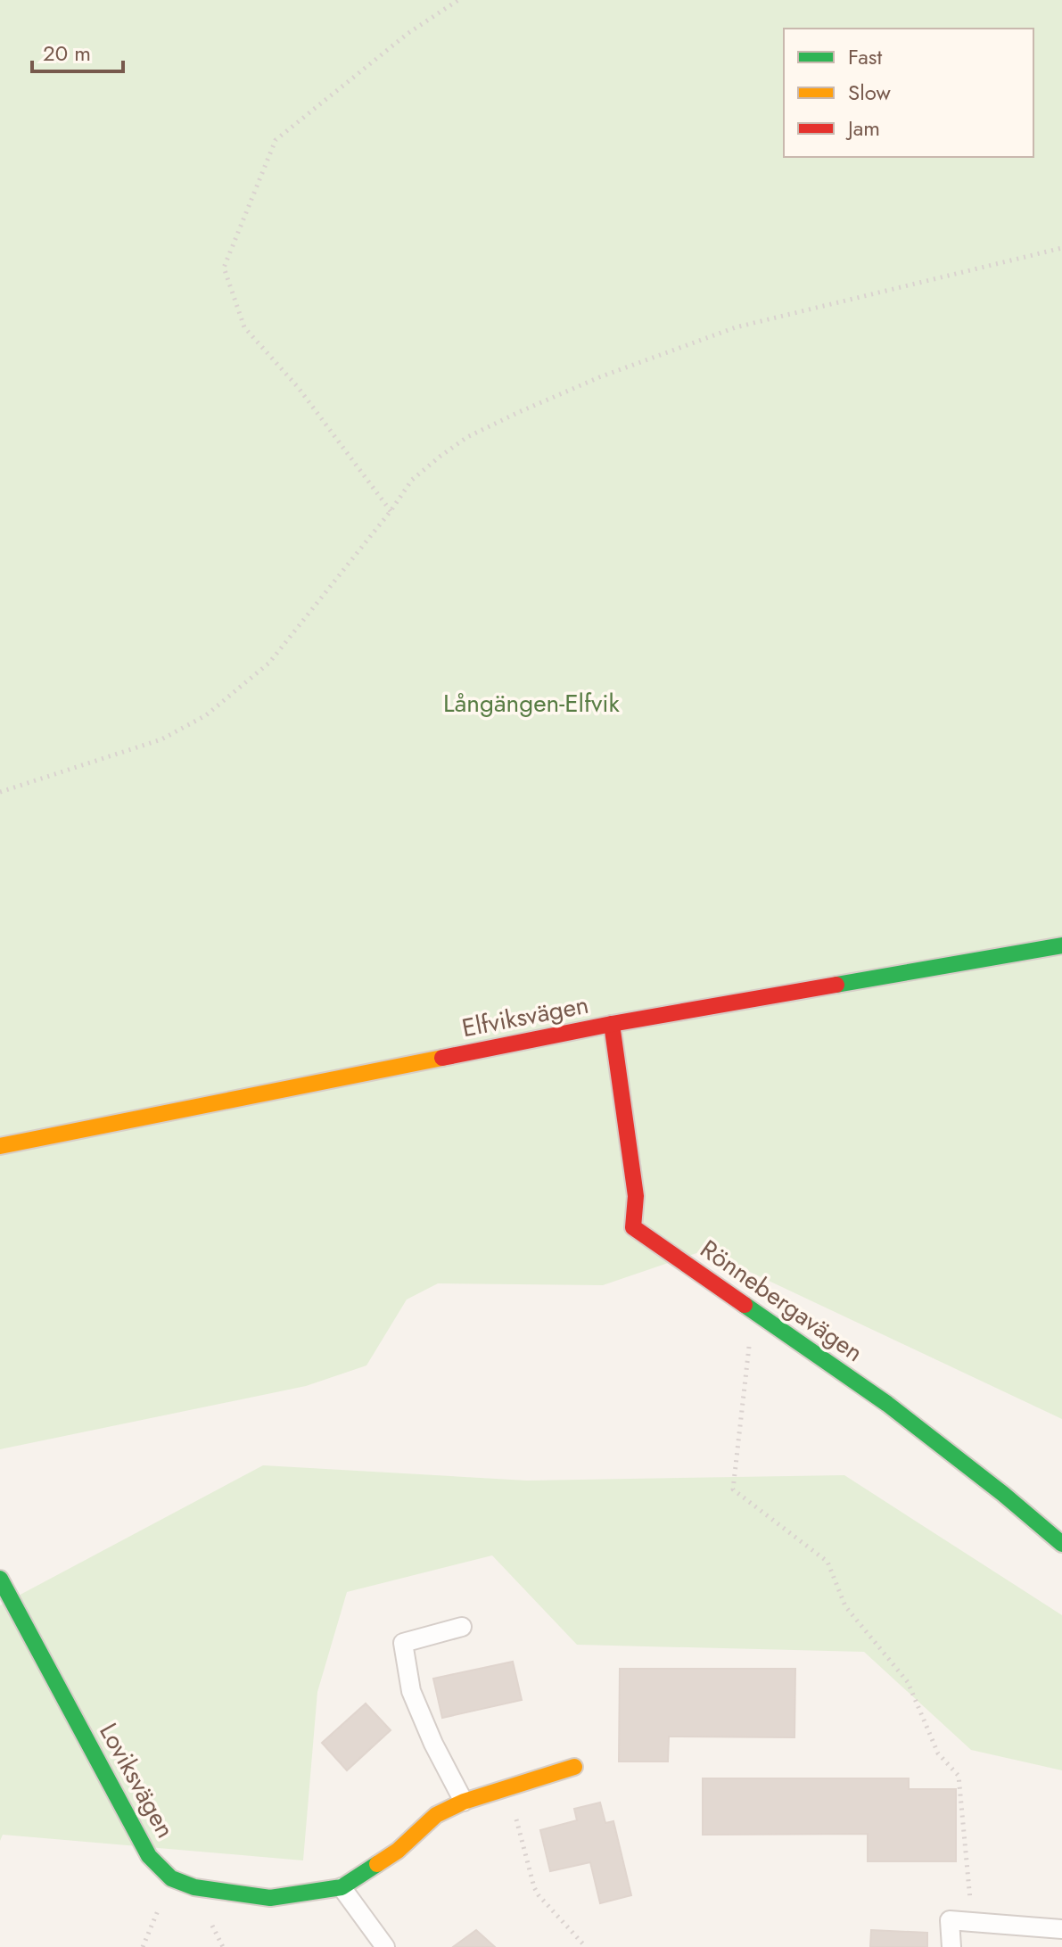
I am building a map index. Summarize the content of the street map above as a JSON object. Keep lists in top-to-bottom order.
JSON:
{
  "streets": {
    "street": ["Elfviksvägen", "Rönnebergavägen", "Loviksvägen"]
  },
  "crossings": [
    ["Elfviksvägen", "Rönnebergavägen"]
  ],
  "parks": ["Långängen-Elfvik"],
  "legend": ["Fast", "Slow", "Jam"],
  "scale_bar": "20 m"
}
